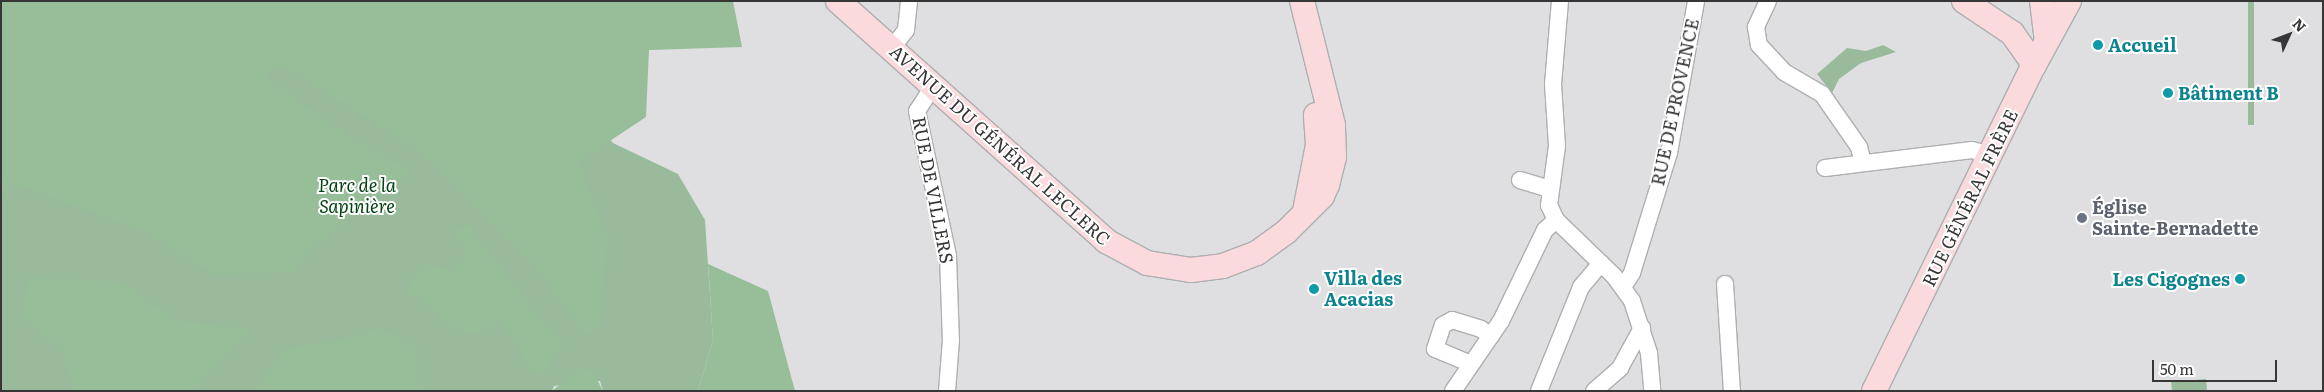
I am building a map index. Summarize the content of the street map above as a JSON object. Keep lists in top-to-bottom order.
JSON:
{
  "streets": {
    "main road": ["AVENUE DU GÉNÉRAL LECLERC", "RUE GÉNÉRAL FRÈRE"],
    "street": ["RUE DE PROVENCE", "RUE DE VILLERS"]
  },
  "crossings": [
    ["AVENUE DU GÉNÉRAL LECLERC", "RUE DE VILLERS"]
  ],
  "parks": ["Parc de la Sapinière"],
  "places": [
    "Accueil",
    "Bâtiment B",
    "Église Sainte-Bernadette",
    "Les Cigognes",
    "Villa des Acacias"
  ],
  "scale_bar": "50 m",
  "north": "top right"
}
